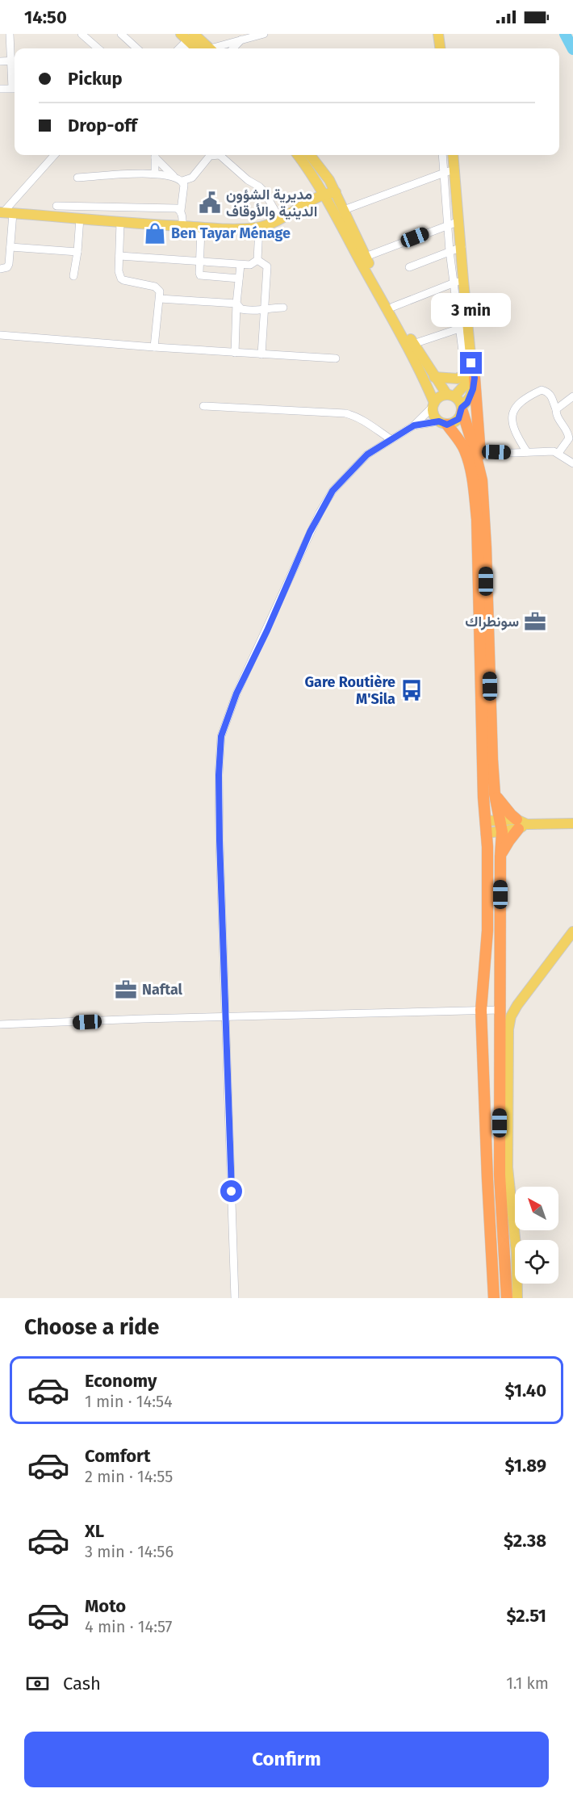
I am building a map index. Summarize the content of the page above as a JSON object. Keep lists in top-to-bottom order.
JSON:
{
  "places": {
    "public building": ["مديرية الشؤون الدينية والأوقاف"],
    "shop": ["Ben Tayar Ménage"],
    "office": ["سونطراك", "Naftal"],
    "bus stop": ["Gare Routière M'Sila"]
  },
  "north": "top left",
  "page": {
    "status": "14:50",
    "banner": ["Pickup", "Drop-off"],
    "bubble": "3 min",
    "heading": "Choose a ride",
    "list": [
      {
        "name": "Economy",
        "note": "1 min · 14:54",
        "value": "$1.40"
      },
      {
        "name": "Comfort",
        "note": "2 min · 14:55",
        "value": "$1.89"
      },
      {
        "name": "XL",
        "note": "3 min · 14:56",
        "value": "$2.38"
      },
      {
        "name": "Moto",
        "note": "4 min · 14:57",
        "value": "$2.51"
      }
    ],
    "pay": ["Cash", "1.1 km"],
    "buttons": "Confirm"
  }
}
